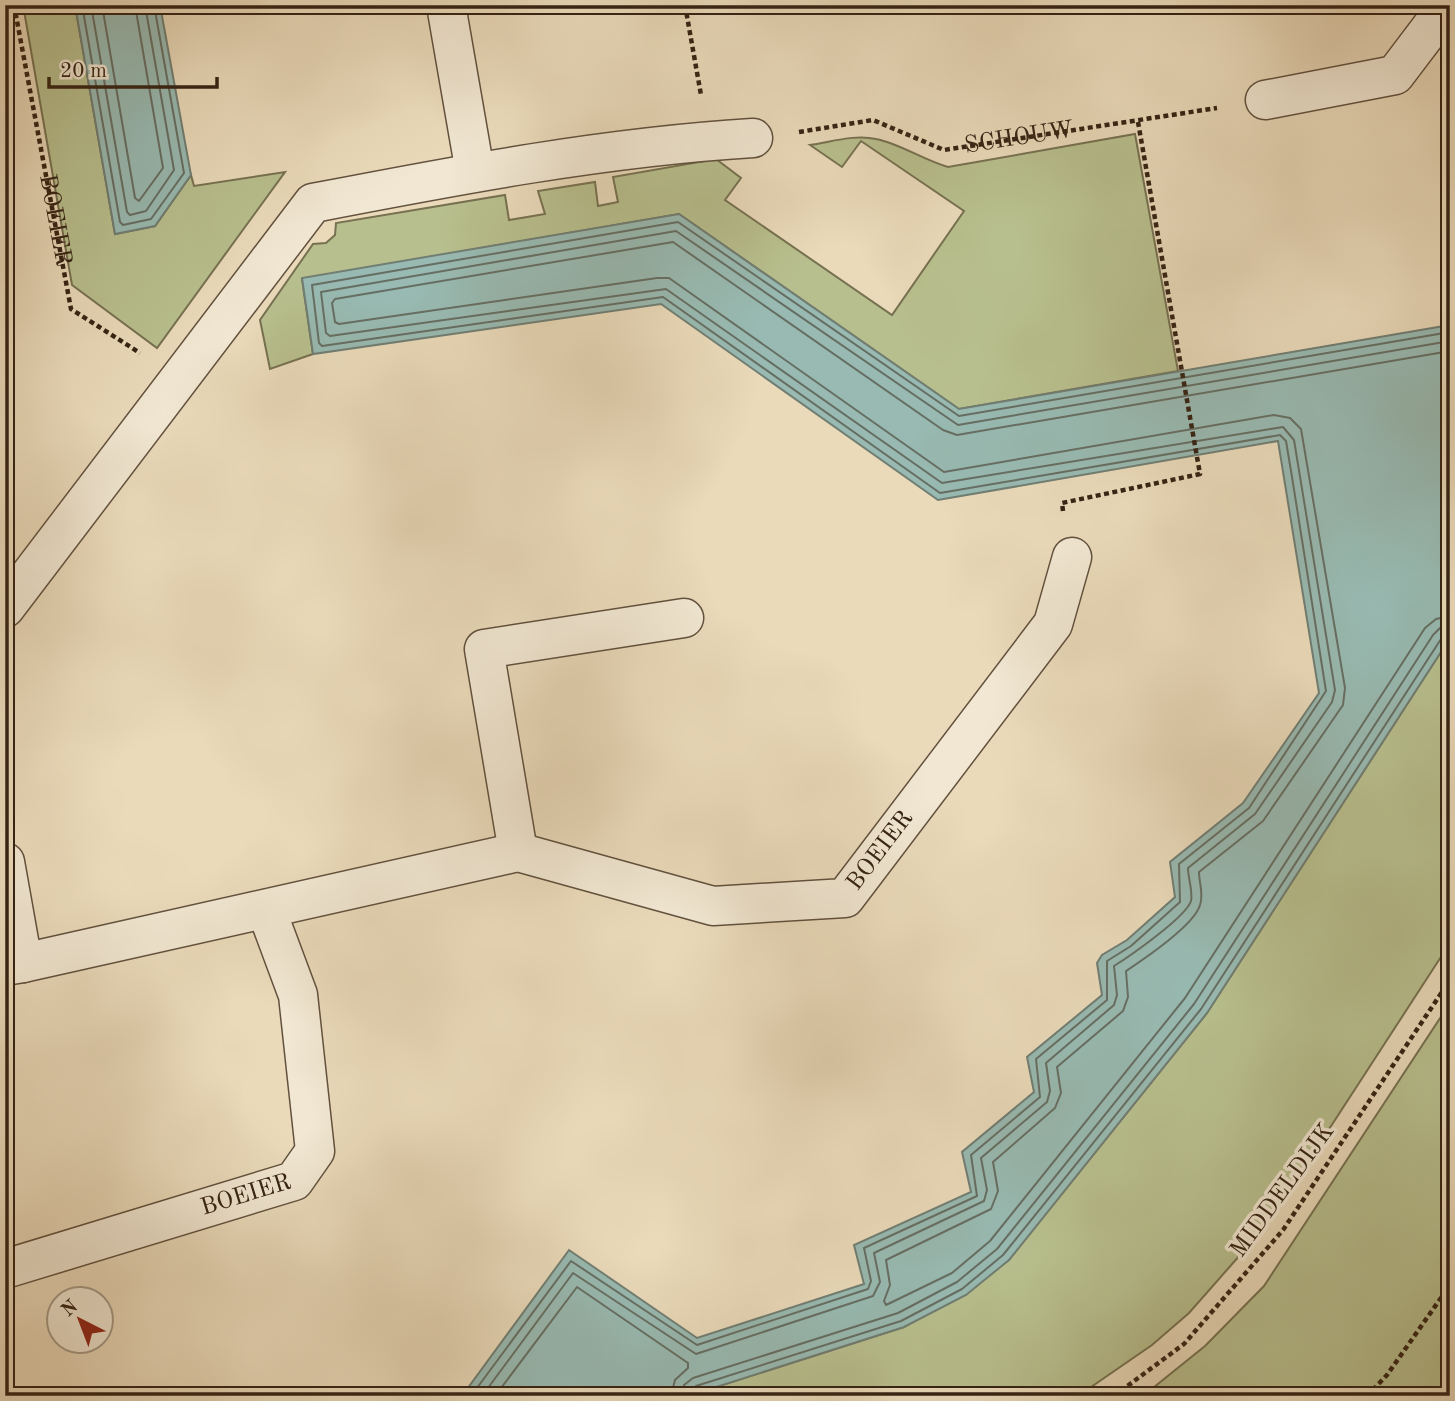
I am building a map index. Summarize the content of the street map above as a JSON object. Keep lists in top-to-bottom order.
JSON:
{
  "streets": {
    "street": ["BOEIER"],
    "path": ["SCHOUW", "MIDDELDIJK"]
  },
  "scale_bar": "20 m",
  "north": "top left"
}
